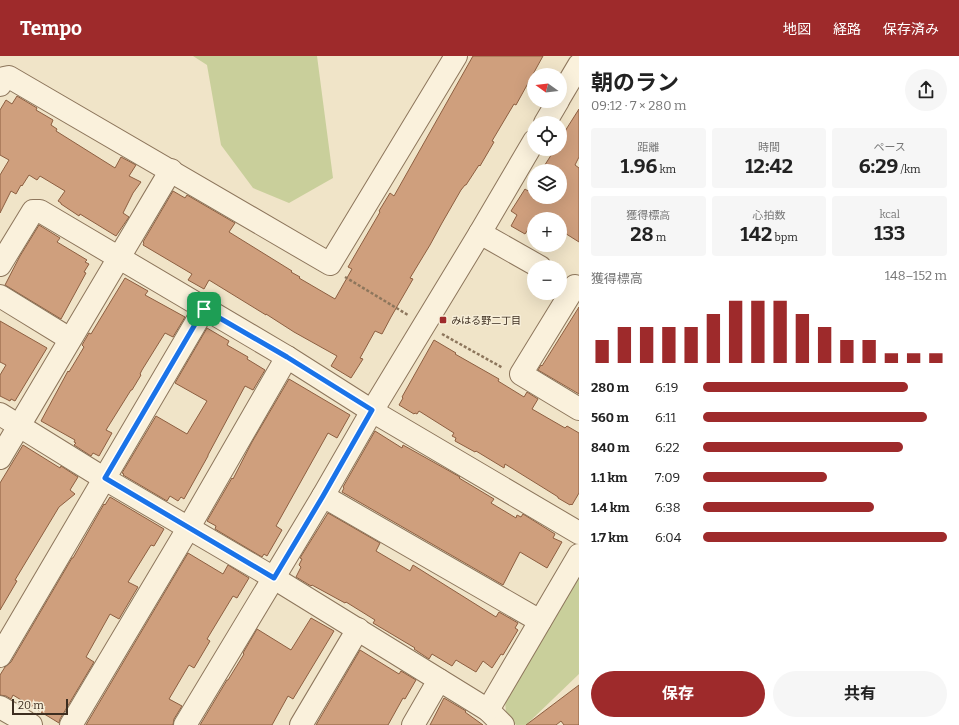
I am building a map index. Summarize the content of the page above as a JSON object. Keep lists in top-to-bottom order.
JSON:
{
  "places": {
    "transit": ["みはる野二丁目"]
  },
  "scale_bar": "20 m",
  "north": "left",
  "page": {
    "header": "Tempo",
    "nav": ["地図", "経路", "保存済み"],
    "heading": ["朝のラン", "09:12 · 7 × 280 m"],
    "map_buttons": ["+", "−"],
    "stats": [
      ["距離", "1.96 km"],
      ["時間", "12:42"],
      ["ペース", "6:29 /km"],
      ["獲得標高", "28 m"],
      ["心拍数", "142 bpm"],
      ["kcal", "133"]
    ],
    "chart": ["獲得標高", "148–152 m"],
    "list": [
      {
        "name": "280 m",
        "note": "6:19"
      },
      {
        "name": "560 m",
        "note": "6:11"
      },
      {
        "name": "840 m",
        "note": "6:22"
      },
      {
        "name": "1.1 km",
        "note": "7:09"
      },
      {
        "name": "1.4 km",
        "note": "6:38"
      },
      {
        "name": "1.7 km",
        "note": "6:04"
      }
    ],
    "buttons": ["保存", "共有"],
    "scale": "20 m"
  }
}
